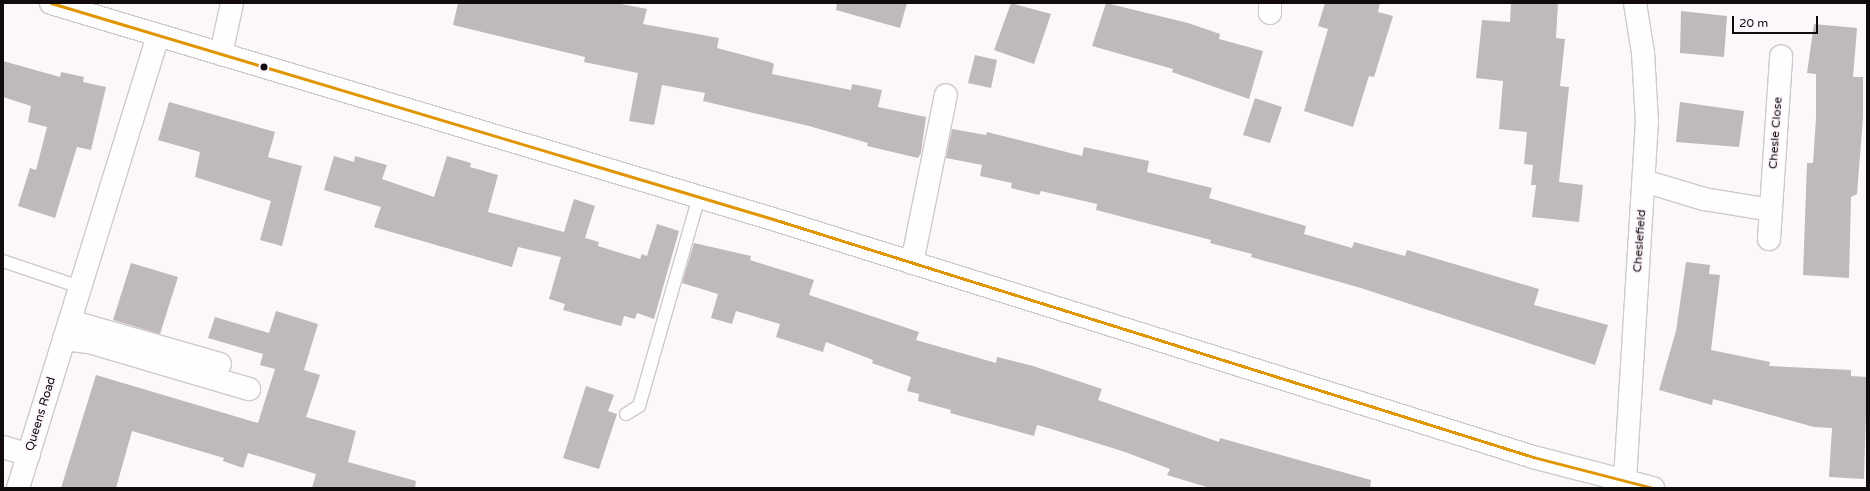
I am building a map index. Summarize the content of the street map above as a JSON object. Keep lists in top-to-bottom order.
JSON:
{
  "streets": {
    "street": ["Chesle Close", "Cheslefield", "Queens Road"]
  },
  "scale_bar": "20 m"
}
